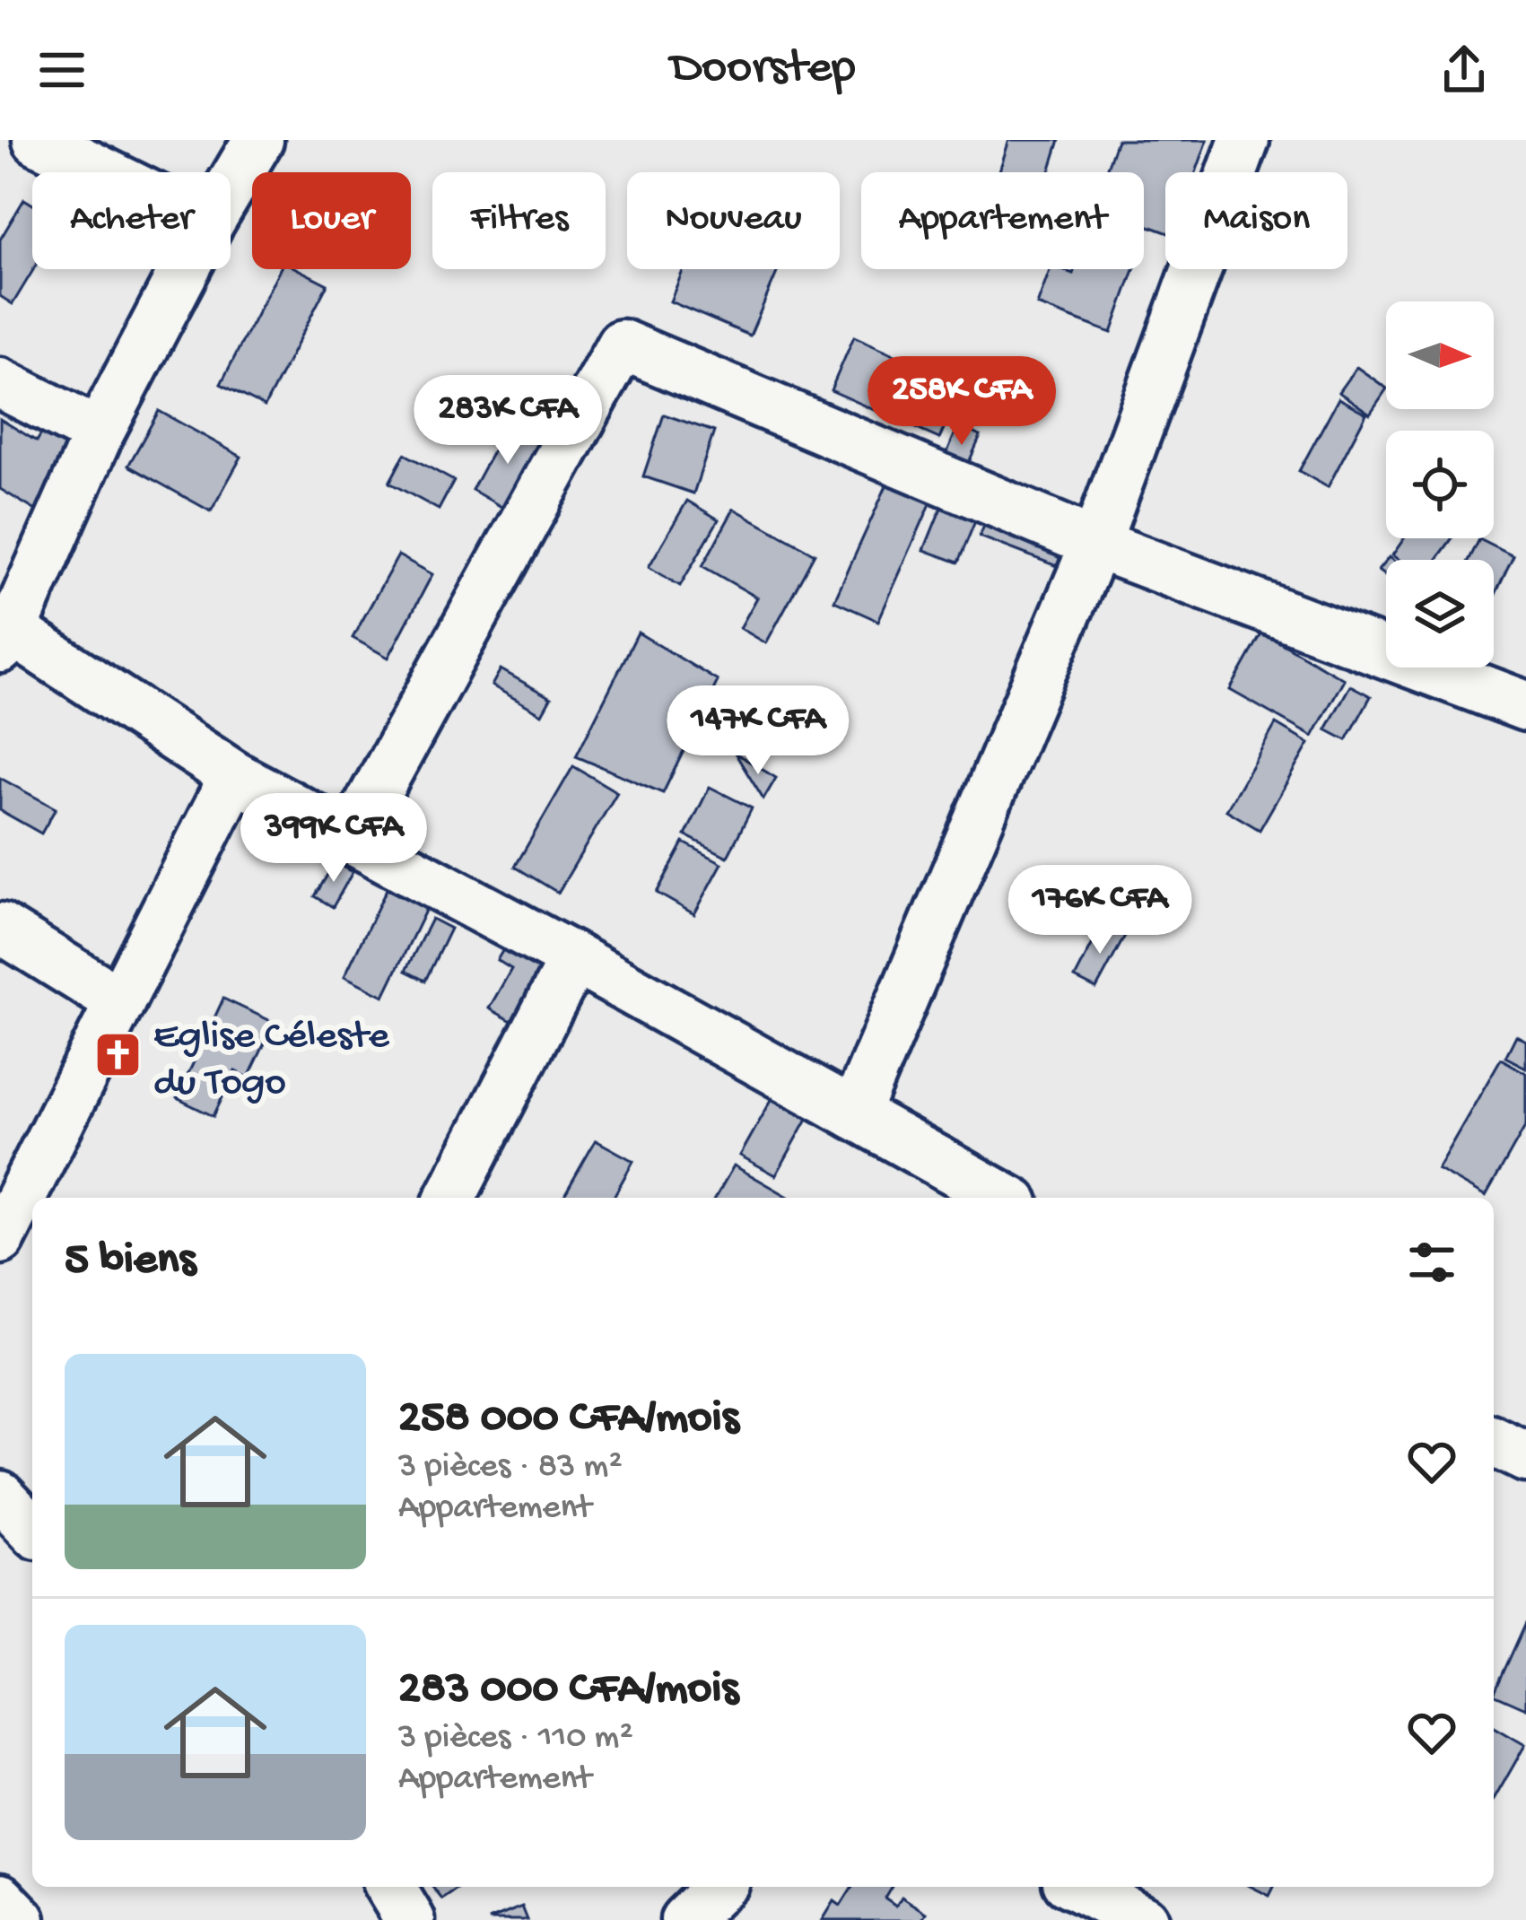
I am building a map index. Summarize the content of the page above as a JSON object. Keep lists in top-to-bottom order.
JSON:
{
  "places": {
    "church": ["Eglise Céleste du Togo"]
  },
  "north": "right",
  "page": {
    "header": "Doorstep",
    "chip": [
      "Acheter",
      "Louer",
      "Filtres",
      "Nouveau",
      "Appartement",
      "Maison"
    ],
    "price": [
      "258K CFA",
      "283K CFA",
      "147K CFA",
      "399K CFA",
      "176K CFA"
    ],
    "heading": "5 biens",
    "list": [
      {
        "name": "258 000 CFA/mois",
        "note": "3 pièces · 83 m² · Appartement"
      },
      {
        "name": "283 000 CFA/mois",
        "note": "3 pièces · 110 m² · Appartement"
      }
    ]
  }
}
